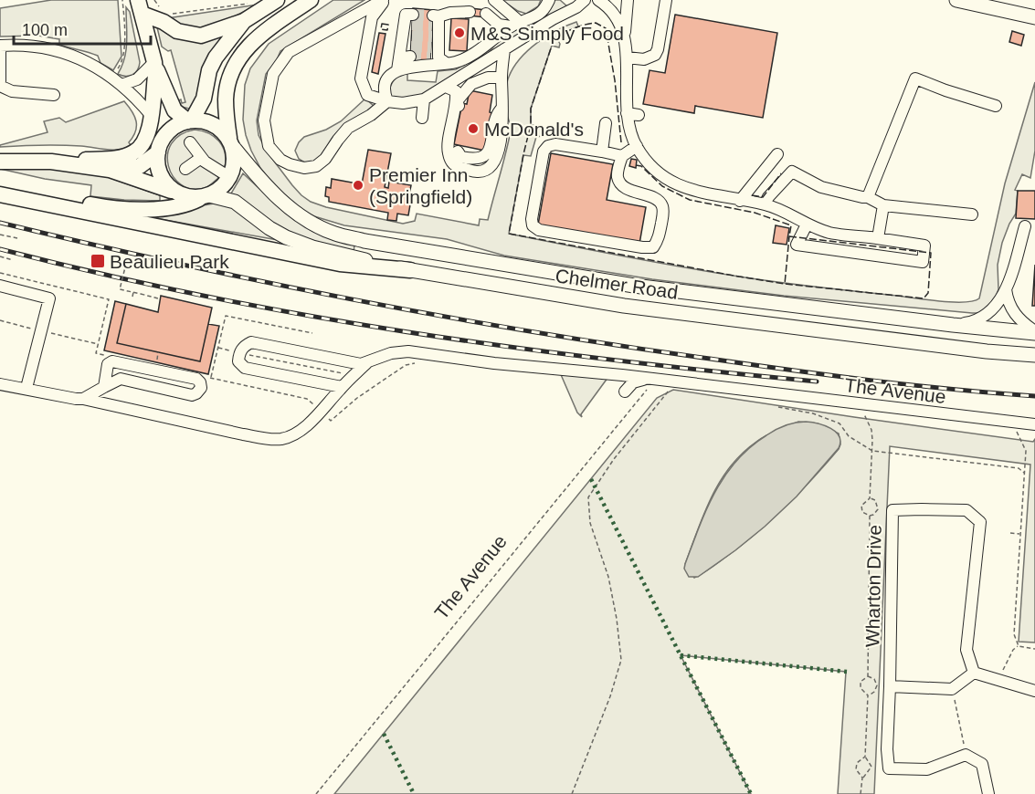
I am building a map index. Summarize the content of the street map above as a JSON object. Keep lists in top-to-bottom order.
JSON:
{
  "streets": {
    "main road": ["Chelmer Road"],
    "street": ["The Avenue", "Wharton Drive"]
  },
  "places": {
    "other": ["M&S Simply Food", "McDonald's", "Premier Inn (Springfield)"],
    "transit": ["Beaulieu Park"]
  },
  "scale_bar": "100 m"
}
